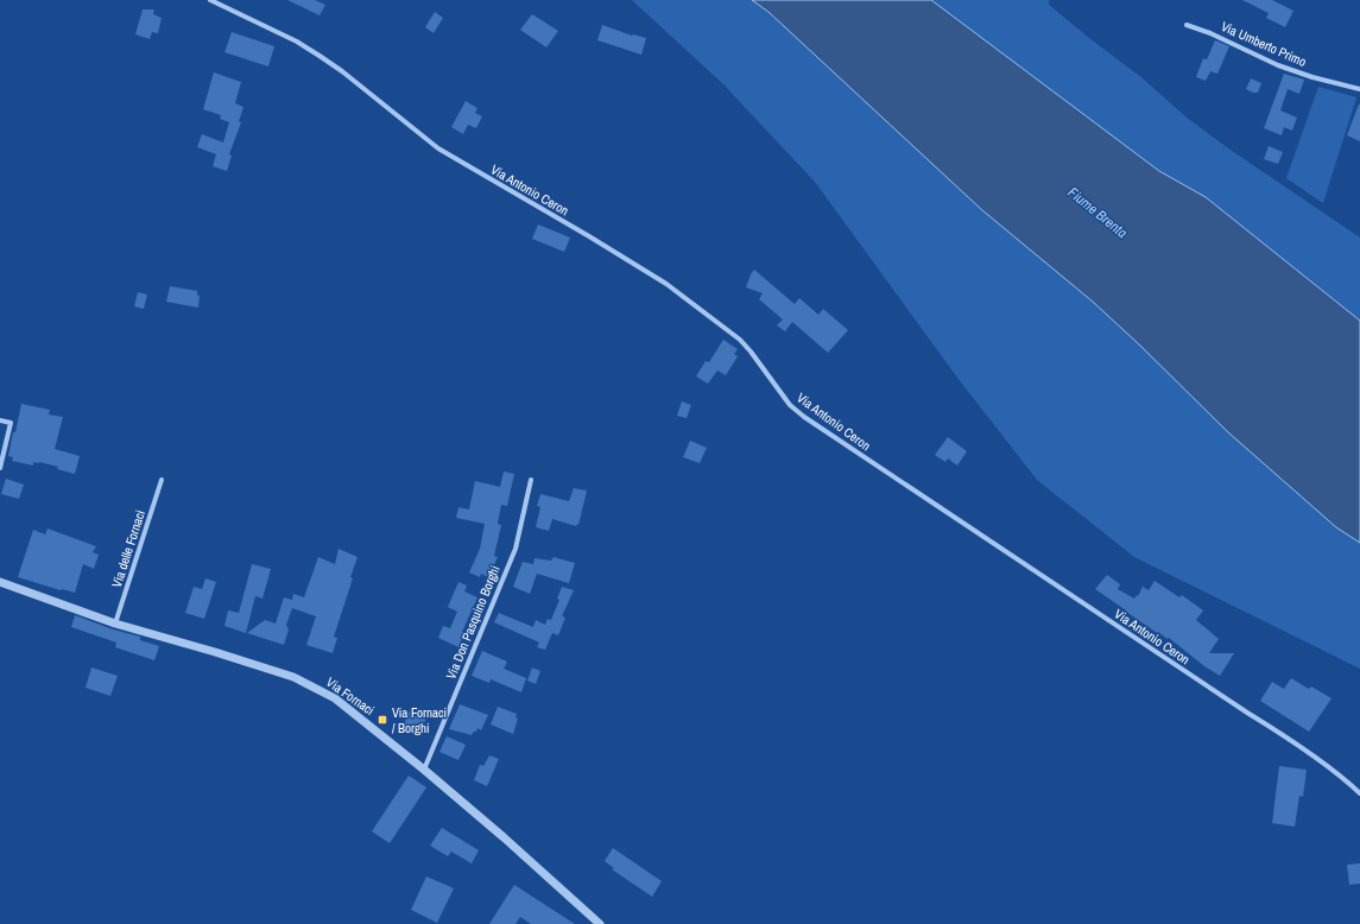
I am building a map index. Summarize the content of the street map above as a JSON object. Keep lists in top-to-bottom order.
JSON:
{
  "streets": {
    "street": [
      "Via Umberto Primo",
      "Via Antonio Ceron",
      "Via delle Fornaci",
      "Via Don Pasquino Borghi",
      "Via Fornaci"
    ]
  },
  "crossings": [
    ["Via delle Fornaci", "Via Fornaci"],
    ["Via Don Pasquino Borghi", "Via Fornaci"]
  ],
  "water": ["Fiume Brenta"],
  "places": {
    "transit": ["Via Fornaci / Borghi"]
  }
}
